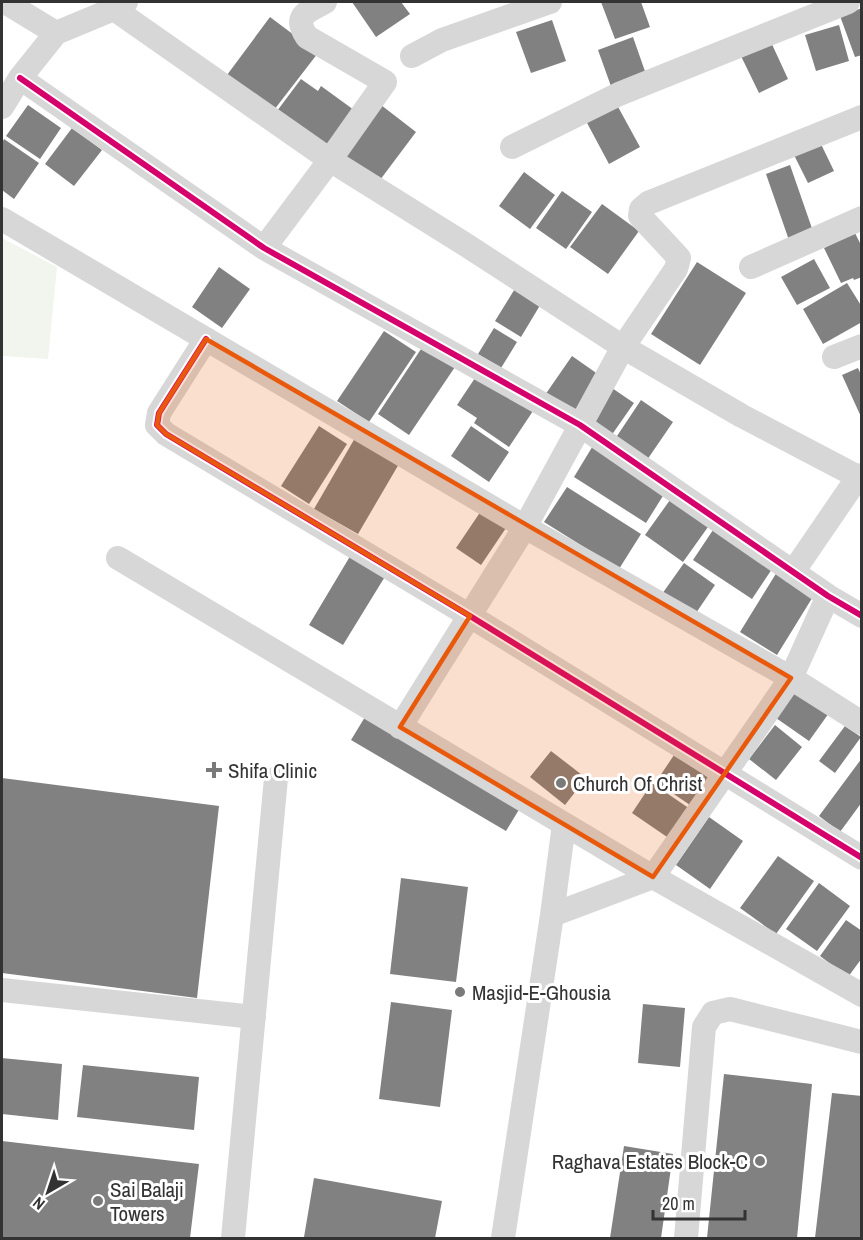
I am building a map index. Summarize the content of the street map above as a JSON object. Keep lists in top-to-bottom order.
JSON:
{
  "places": {
    "health": ["Shifa Clinic"],
    "other": [
      "Church Of Christ",
      "Masjid-E-Ghousia",
      "Raghava Estates Block-C",
      "Sai Balaji Towers"
    ]
  },
  "scale_bar": "20 m",
  "north": "bottom left"
}
